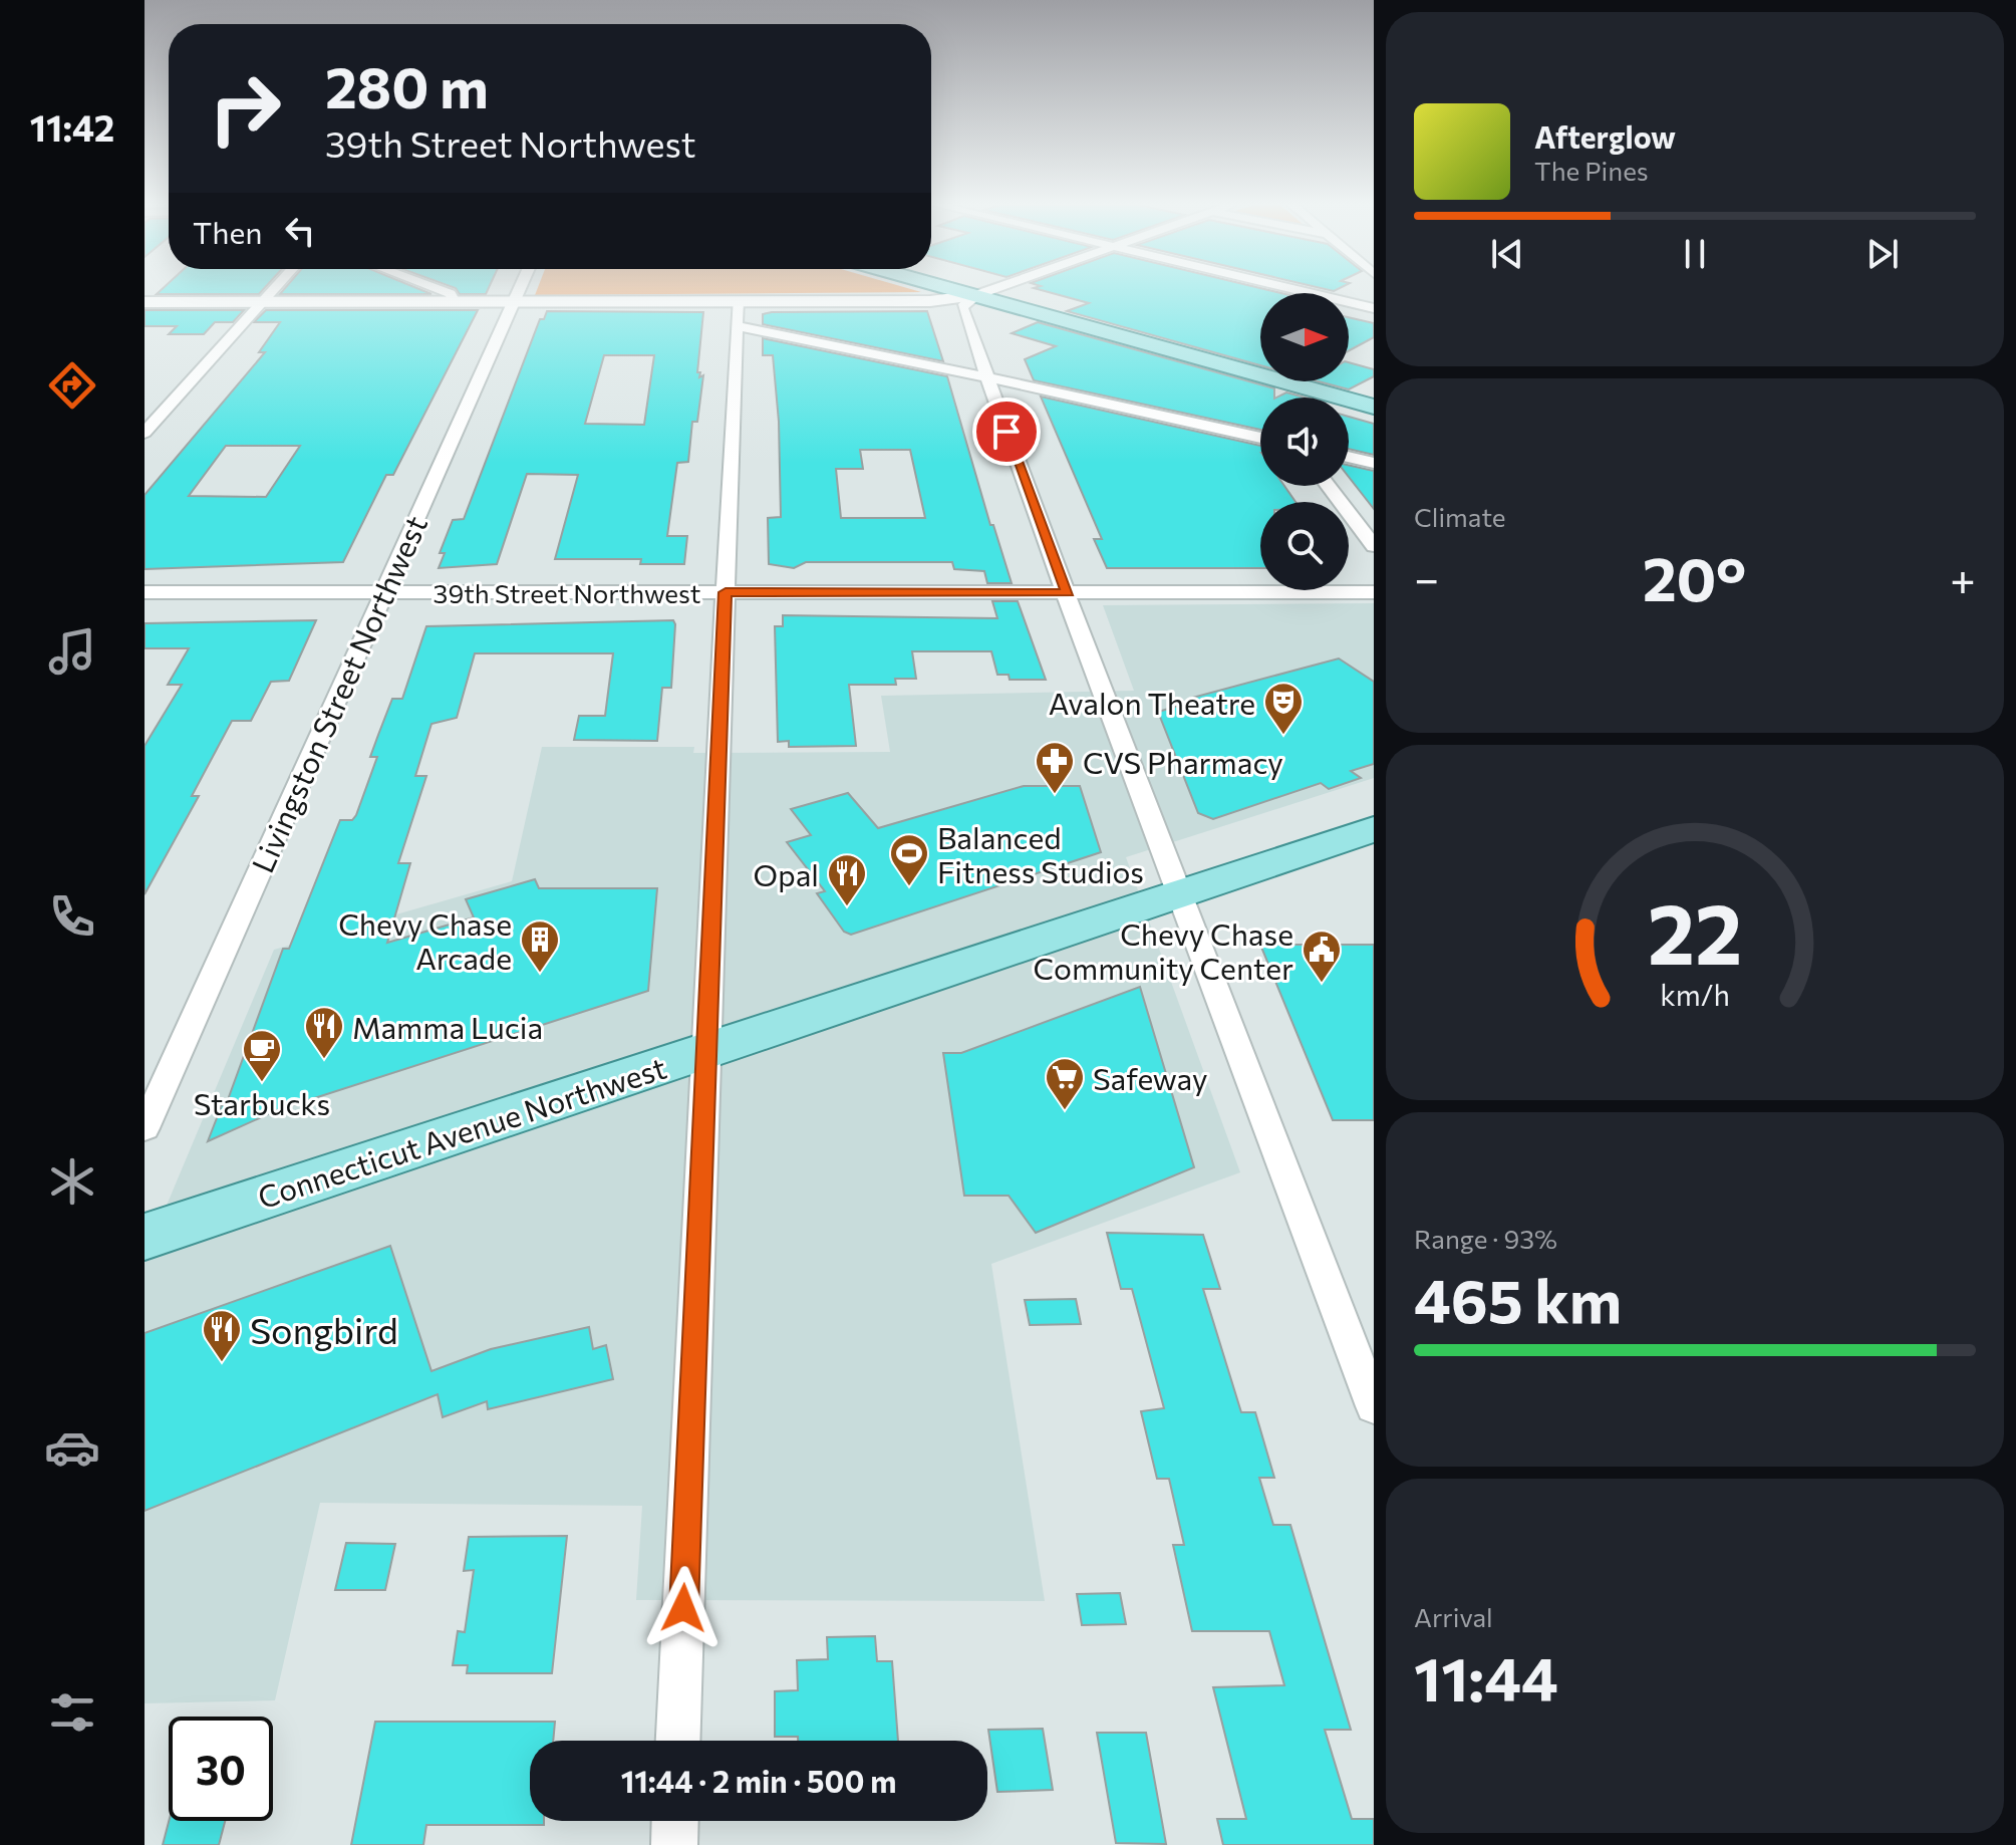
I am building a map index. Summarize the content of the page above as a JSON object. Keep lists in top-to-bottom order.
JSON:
{
  "streets": {
    "main road": ["Connecticut Avenue Northwest"],
    "street": ["39th Street Northwest", "Livingston Street Northwest"]
  },
  "crossings": [
    ["39th Street Northwest", "Livingston Street Northwest"]
  ],
  "places": {
    "theatre": ["Avalon Theatre"],
    "pharmacy": ["CVS Pharmacy"],
    "sports": ["Balanced Fitness Studios"],
    "restaurant": ["Opal", "Mamma Lucia", "Songbird"],
    "building": ["Chevy Chase Arcade"],
    "public building": ["Chevy Chase Community Center"],
    "cafe": ["Starbucks"],
    "supermarket": ["Safeway"]
  },
  "north": "right",
  "page": {
    "tabs": "11:42",
    "turn": ["280 m", "39th Street Northwest"],
    "song": ["Afterglow", "The Pines"],
    "then": "Then",
    "tile": [
      "Climate",
      ["Range · 93%", "465 km"],
      ["Arrival", "11:44"]
    ],
    "heat": ["−", "20°", "+"],
    "limit": "30",
    "trip": "11:44 · 2 min · 500 m",
    "gauge": ["22", "km/h"]
  }
}
